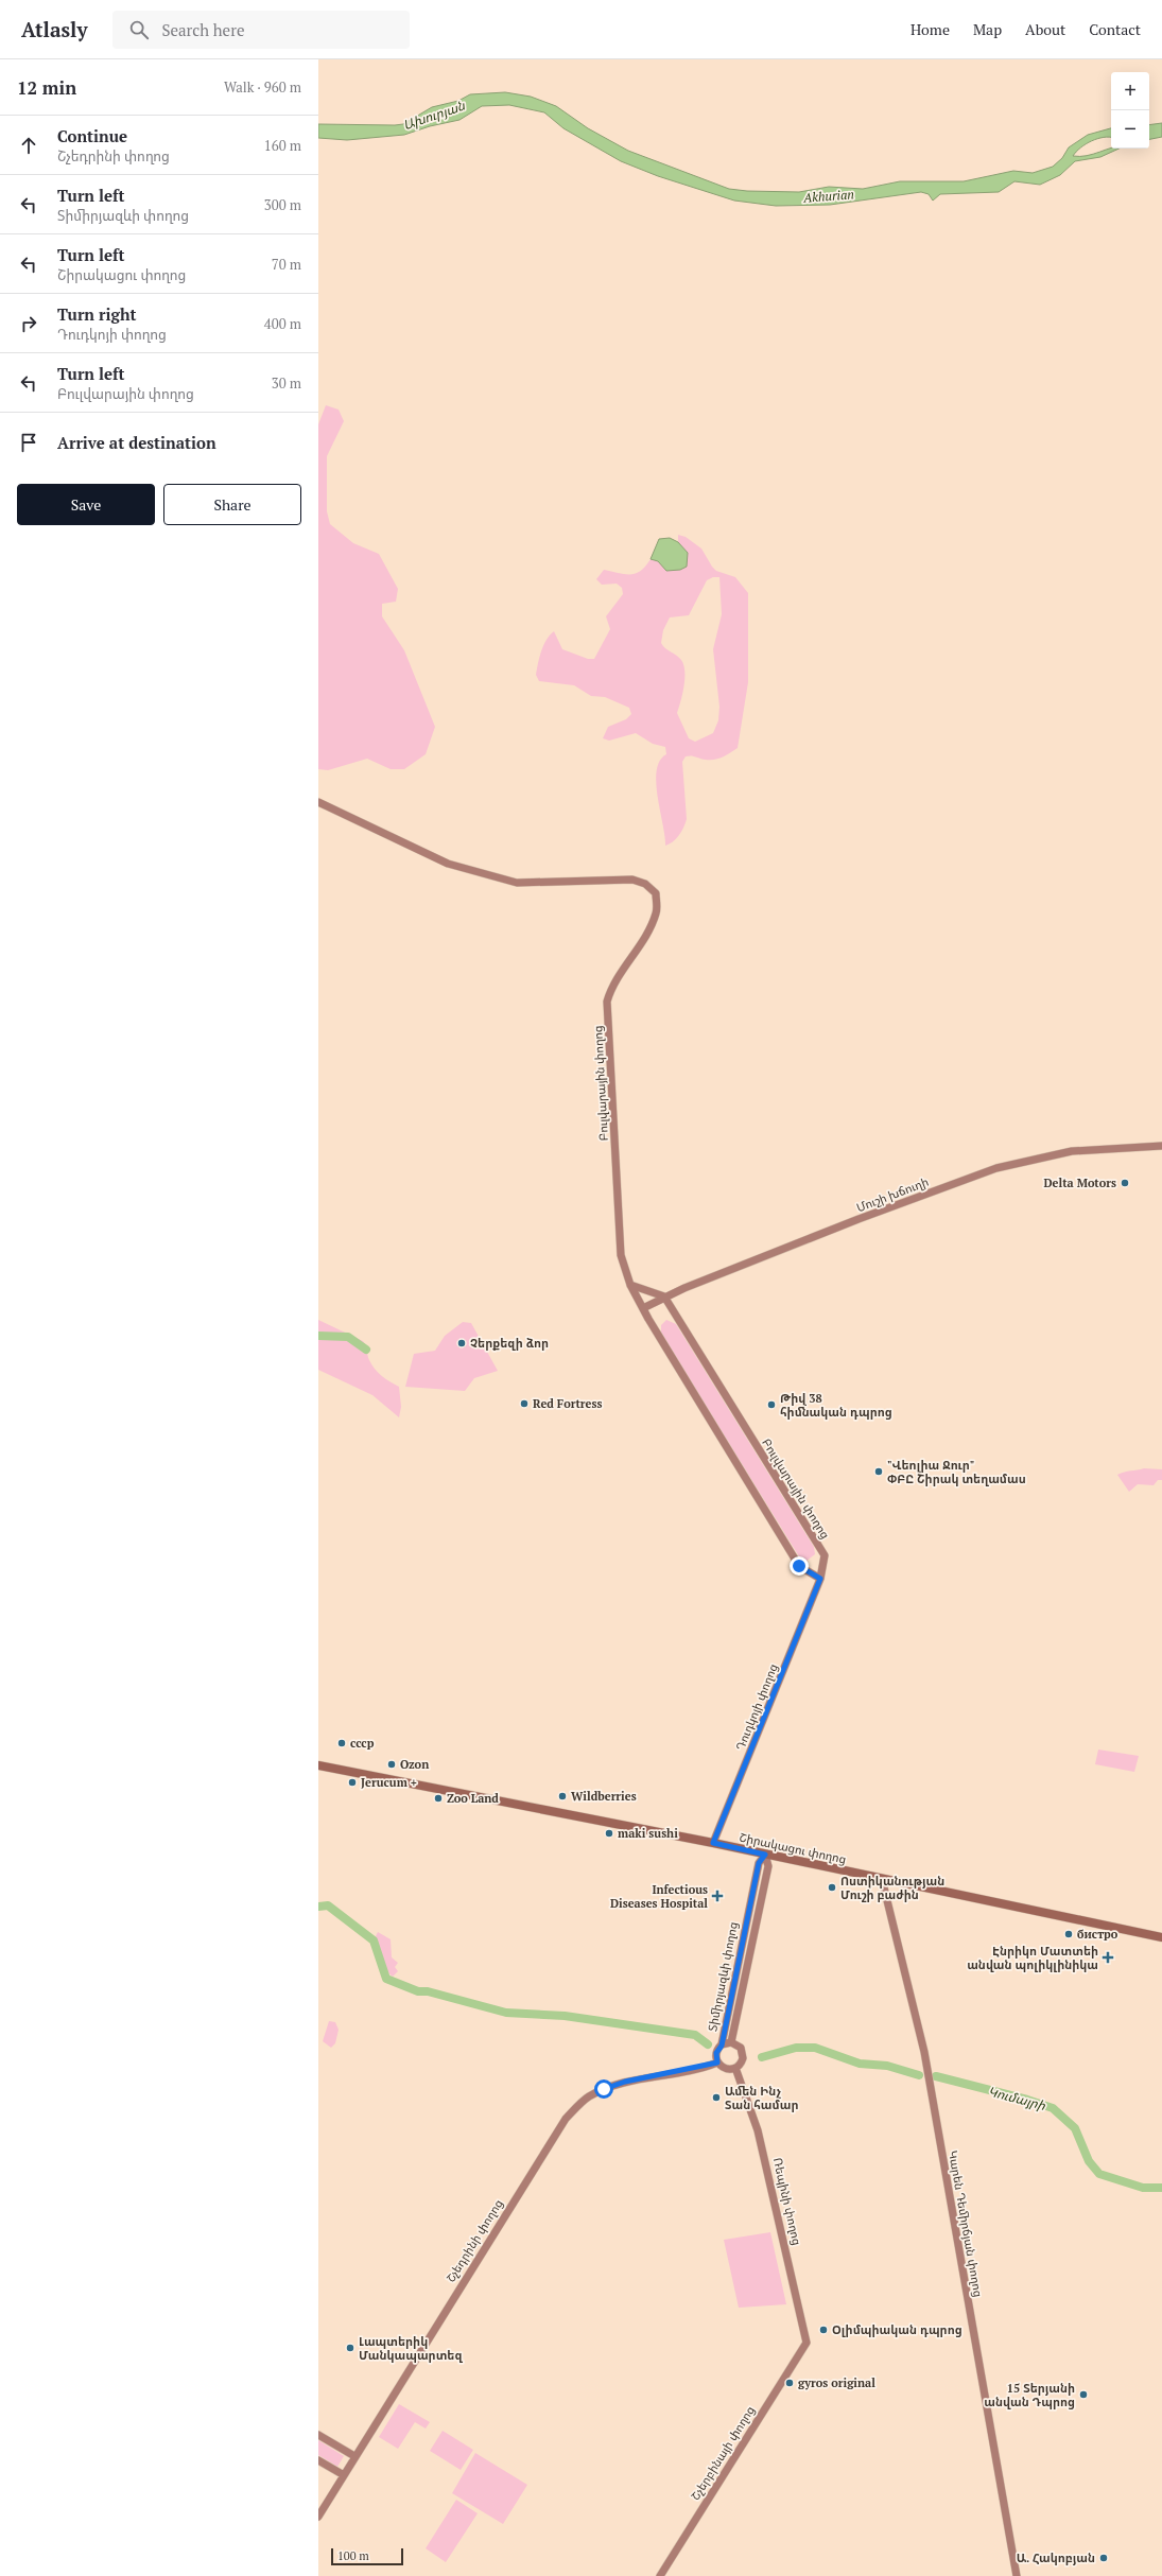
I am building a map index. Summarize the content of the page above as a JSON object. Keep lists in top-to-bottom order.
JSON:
{
  "streets": {
    "main road": ["Շիրակացու փողոց"],
    "street": [
      "Բուլվարային փողոց",
      "Մուշի խճուղի",
      "Դուդկոյի փողոց",
      "Տիմիրյազևի փողոց",
      "Ռեպինի փողոց",
      "Կարեն Դեմիրճյան փողոց",
      "Շչեդրինի փողոց",
      "Շչերբինայի փողոց"
    ]
  },
  "crossings": [
    ["Բուլվարային փողոց", "Մուշի խճուղի"],
    ["Բուլվարային փողոց", "Դուդկոյի փողոց"],
    ["Դուդկոյի փողոց", "Շիրակացու փողոց"],
    ["Շիրակացու փողոց", "Տիմիրյազևի փողոց"],
    ["Շիրակացու փողոց", "Կարեն Դեմիրճյան փողոց"],
    ["Տիմիրյազևի փողոց", "Ռեպինի փողոց"],
    ["Տիմիրյազևի փողոց", "Շչեդրինի փողոց"],
    ["Ռեպինի փողոց", "Շչեդրինի փողոց"],
    ["Ռեպինի փողոց", "Շչերբինայի փողոց"]
  ],
  "water": ["Ախուրյան", "Akhurian", "Կումայրի"],
  "places": {
    "other": [
      "Delta Motors",
      "Չերքեզի ձոր",
      "Red Fortress",
      "Թիվ 38 հիմնական դպրոց",
      "\"Վեոլիա Ջուր\" ՓԲԸ Շիրակ տեղամաս",
      "ссср",
      "Ozon",
      "Jerucum +",
      "Wildberries",
      "Zoo Land",
      "maki sushi",
      "Ոստիկանության Մուշի բաժին",
      "бистро",
      "Ամեն Ինչ Տան համար",
      "Օլիմպիական դպրոց",
      "Լապտերիկ Մանկապարտեզ",
      "gyros original",
      "15 Տերյանի անվան Դպրոց",
      "Ա. Հակոբյան"
    ],
    "health": ["Infectious Diseases Hospital", "Էնրիկո Մատտեի անվան պոլիկլինիկա"]
  },
  "scale_bar": "100 m",
  "page": {
    "header": "Atlasly",
    "search": "Search here",
    "nav": [
      "Home",
      "Map",
      "About",
      "Contact"
    ],
    "heading": ["12 min", "Walk · 960 m"],
    "map_buttons": ["+", "−"],
    "list": [
      ["Continue", "Շչեդրինի փողոց", "160 m"],
      ["Turn left", "Տիմիրյազևի փողոց", "300 m"],
      ["Turn left", "Շիրակացու փողոց", "70 m"],
      ["Turn right", "Դուդկոյի փողոց", "400 m"],
      ["Turn left", "Բուլվարային փողոց", "30 m"],
      "Arrive at destination"
    ],
    "buttons": ["Save", "Share"],
    "scale": "100 m"
  }
}
